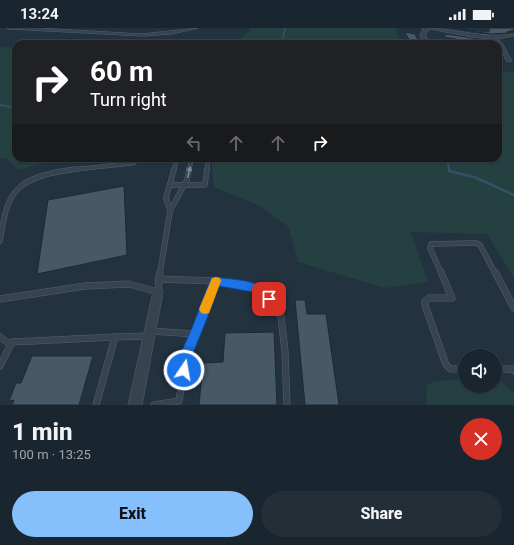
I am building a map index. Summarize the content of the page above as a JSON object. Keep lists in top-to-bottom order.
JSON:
{
  "page": {
    "status": "13:24",
    "turn": ["60 m", "Turn right"],
    "heading": ["1 min", "100 m · 13:25"],
    "buttons": ["Exit", "Share"]
  }
}
